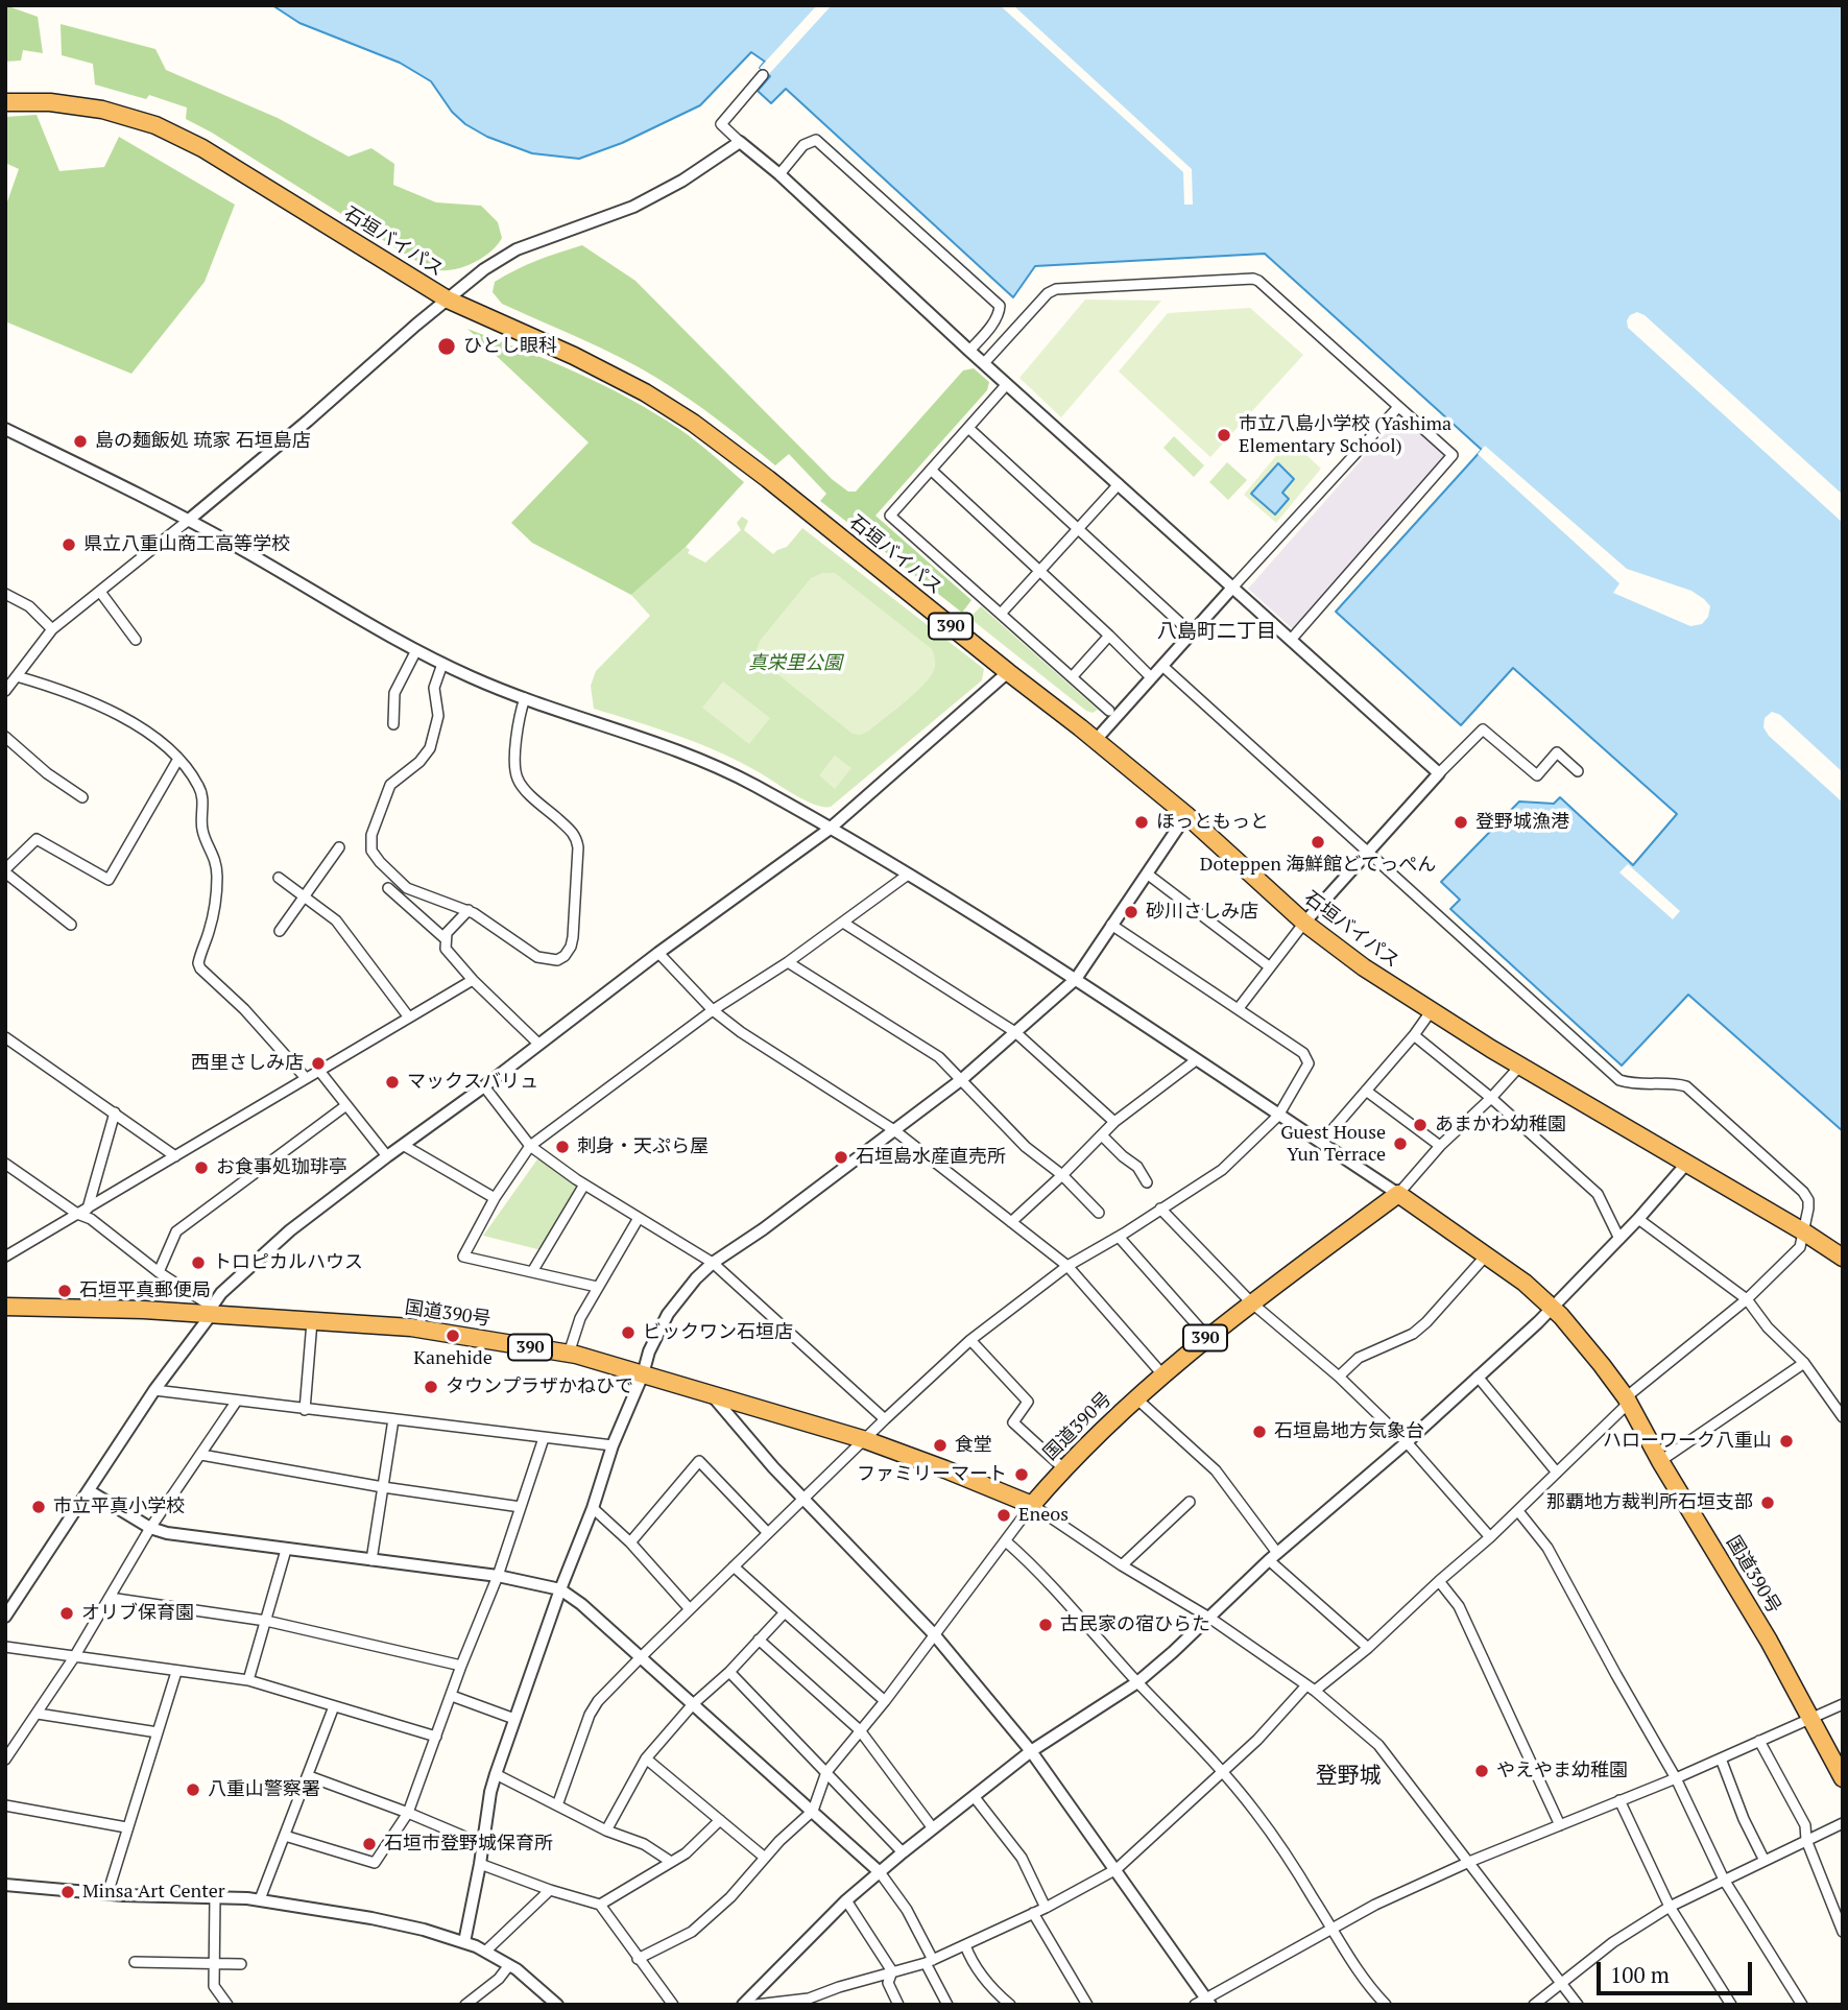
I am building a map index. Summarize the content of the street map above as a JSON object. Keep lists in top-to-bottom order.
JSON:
{
  "streets": {
    "highway": ["石垣バイパス", "390", "国道390号"]
  },
  "districts": ["八島町二丁目", "登野城"],
  "parks": ["真栄里公園"],
  "places": [
    "ひとし眼科",
    "市立八島小学校 (Yashima Elementary School)",
    "島の麺飯処 琉家 石垣島店",
    "県立八重山商工高等学校",
    "ほっともっと",
    "登野城漁港",
    "Doteppen 海鮮館どてっぺん",
    "砂川さしみ店",
    "西里さしみ店",
    "マックスバリュ",
    "あまかわ幼稚園",
    "Guest House Yun Terrace",
    "刺身・天ぷら屋",
    "石垣島水産直売所",
    "お食事処珈琲亭",
    "トロピカルハウス",
    "石垣平真郵便局",
    "ビックワン石垣店",
    "Kanehide",
    "タウンプラザかねひで",
    "石垣島地方気象台",
    "ハローワーク八重山",
    "食堂",
    "ファミリーマート",
    "那覇地方裁判所石垣支部",
    "市立平真小学校",
    "Eneos",
    "オリブ保育園",
    "古民家の宿ひらた",
    "やえやま幼稚園",
    "八重山警察署",
    "石垣市登野城保育所",
    "Minsa Art Center"
  ],
  "scale_bar": "100 m"
}
